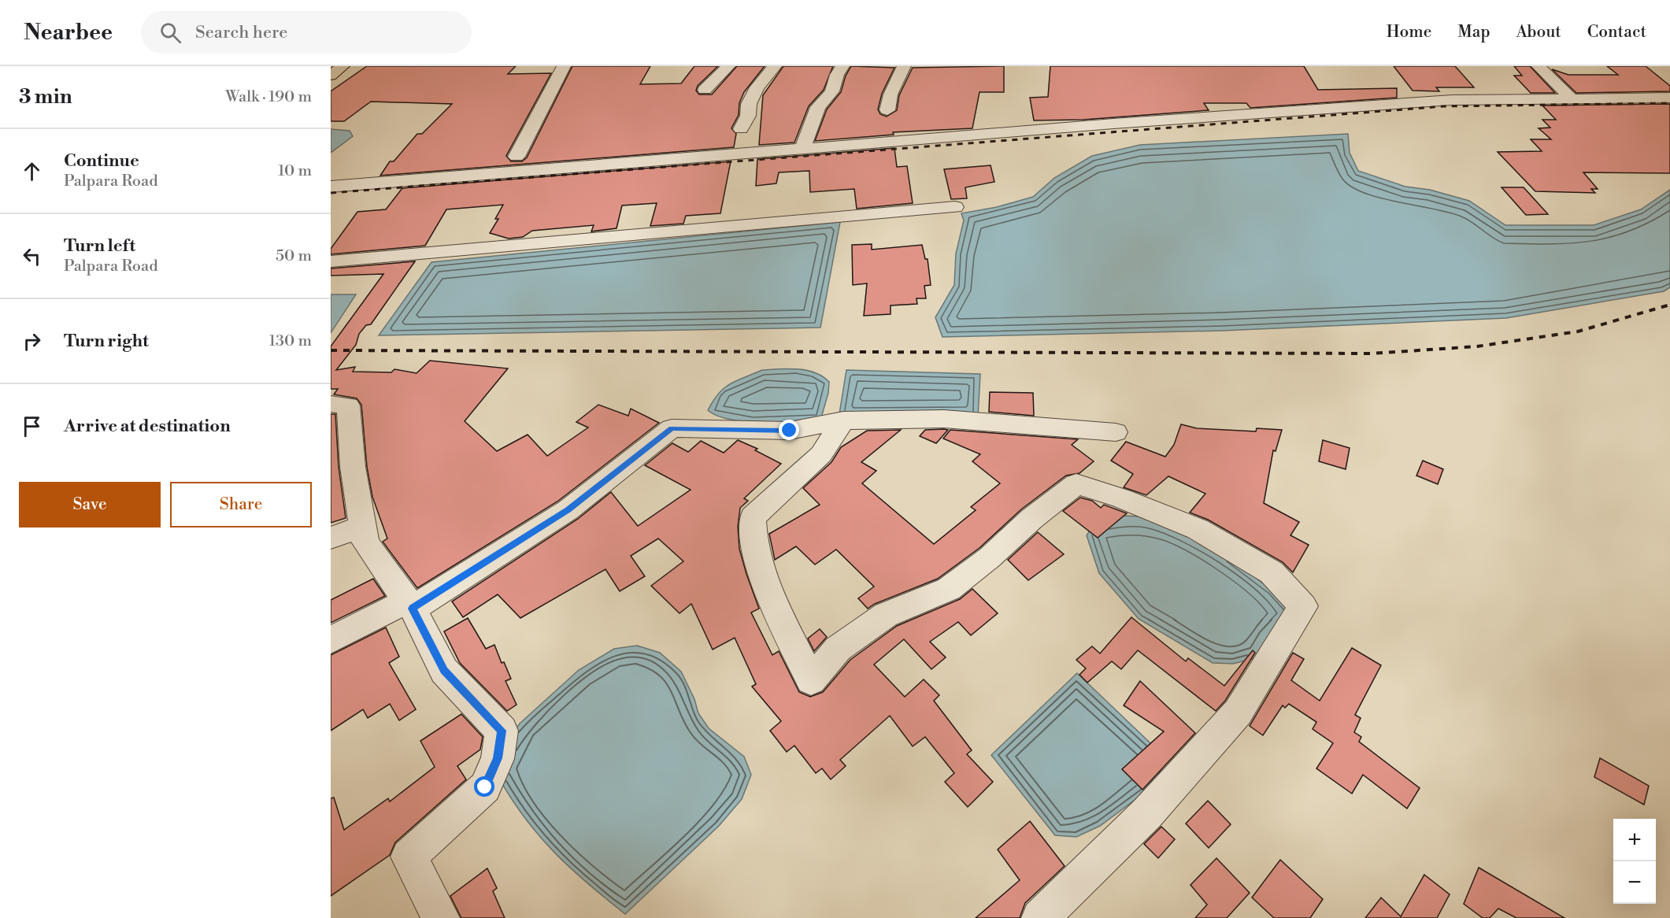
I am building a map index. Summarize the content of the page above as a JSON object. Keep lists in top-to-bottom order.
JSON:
{
  "page": {
    "header": "Nearbee",
    "search": "Search here",
    "nav": [
      "Home",
      "Map",
      "About",
      "Contact"
    ],
    "heading": ["3 min", "Walk · 190 m"],
    "list": [
      ["Continue", "Palpara Road", "10 m"],
      ["Turn left", "Palpara Road", "50 m"],
      ["Turn right", "130 m"],
      "Arrive at destination"
    ],
    "buttons": ["Save", "Share"],
    "map_buttons": ["+", "−"]
  }
}
